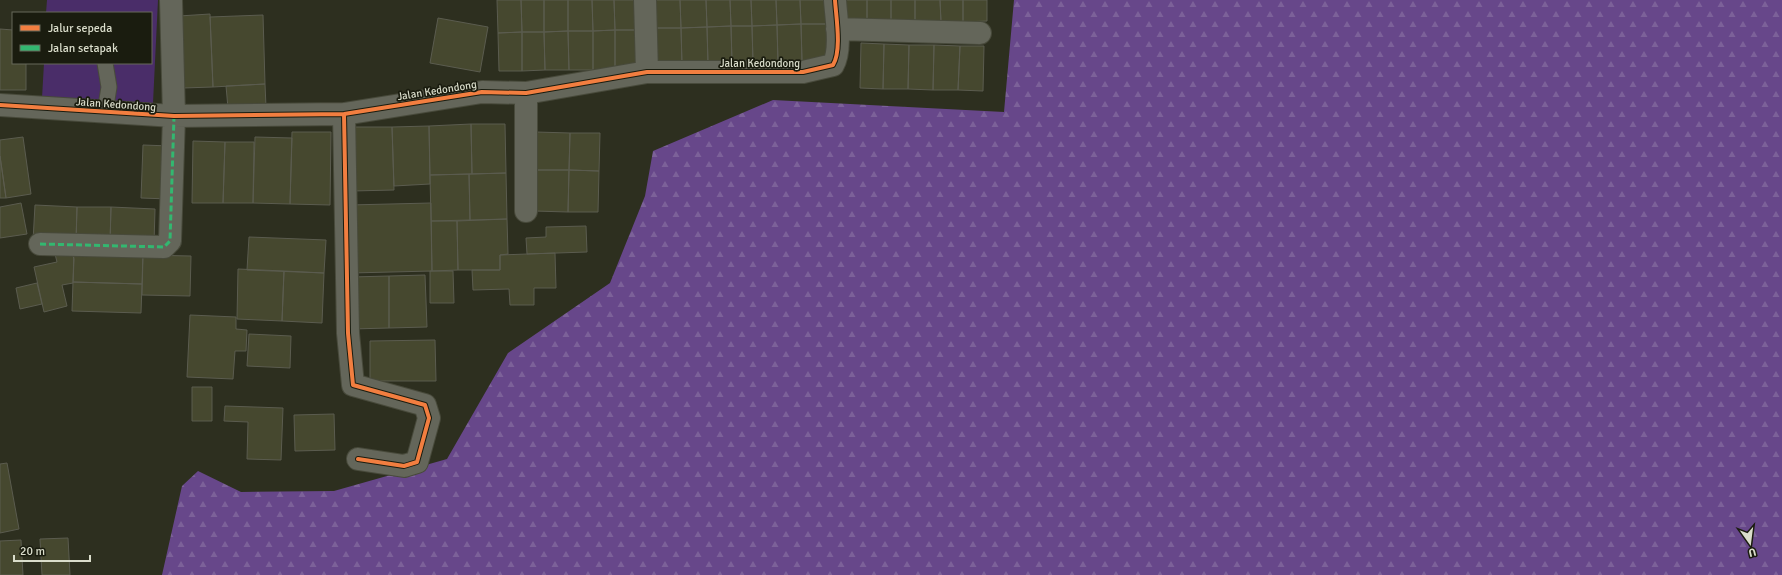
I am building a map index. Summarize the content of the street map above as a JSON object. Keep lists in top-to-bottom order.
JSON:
{
  "streets": {
    "street": ["Jalan Kedondong"]
  },
  "legend": ["Jalur sepeda", "Jalan setapak"],
  "scale_bar": "20 m",
  "north": "bottom"
}
